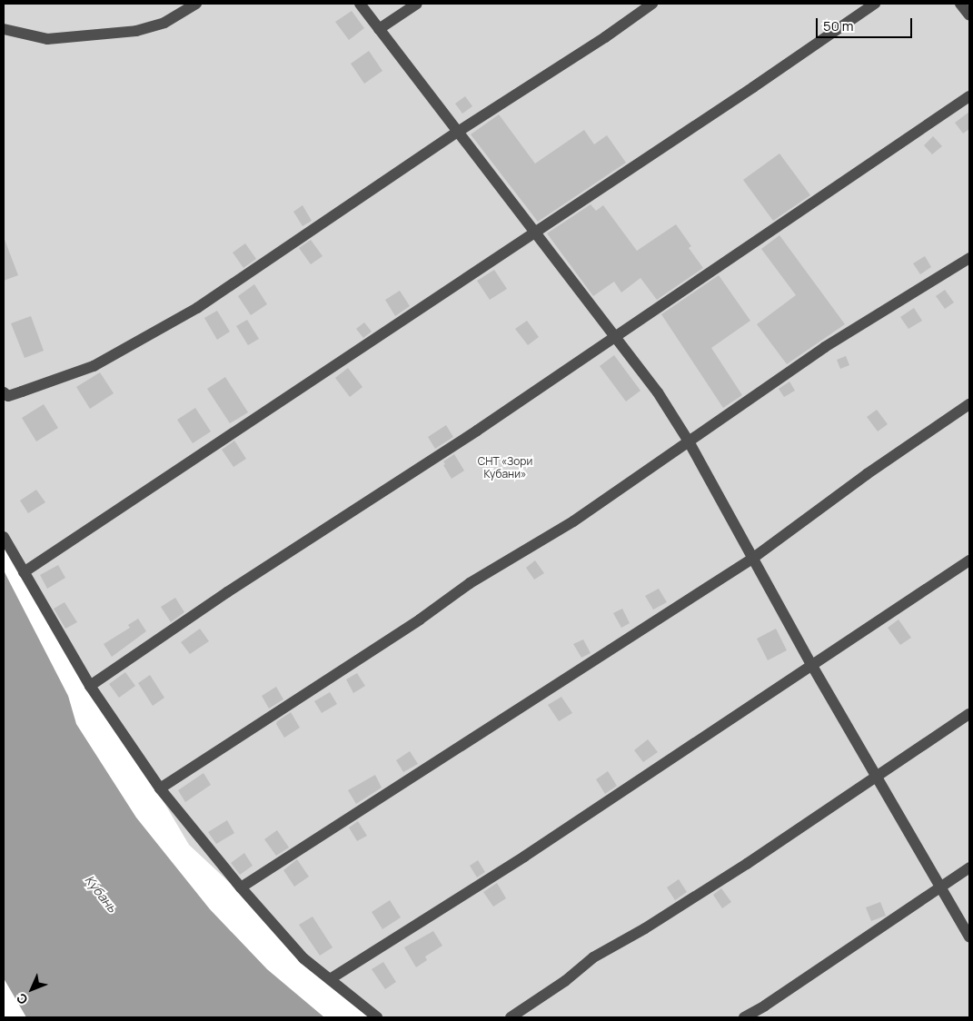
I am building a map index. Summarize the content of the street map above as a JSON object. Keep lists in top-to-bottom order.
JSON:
{
  "water": ["Кубань"],
  "parks": ["СНТ «Зори Кубани»"],
  "scale_bar": "50 m",
  "north": "bottom left"
}
